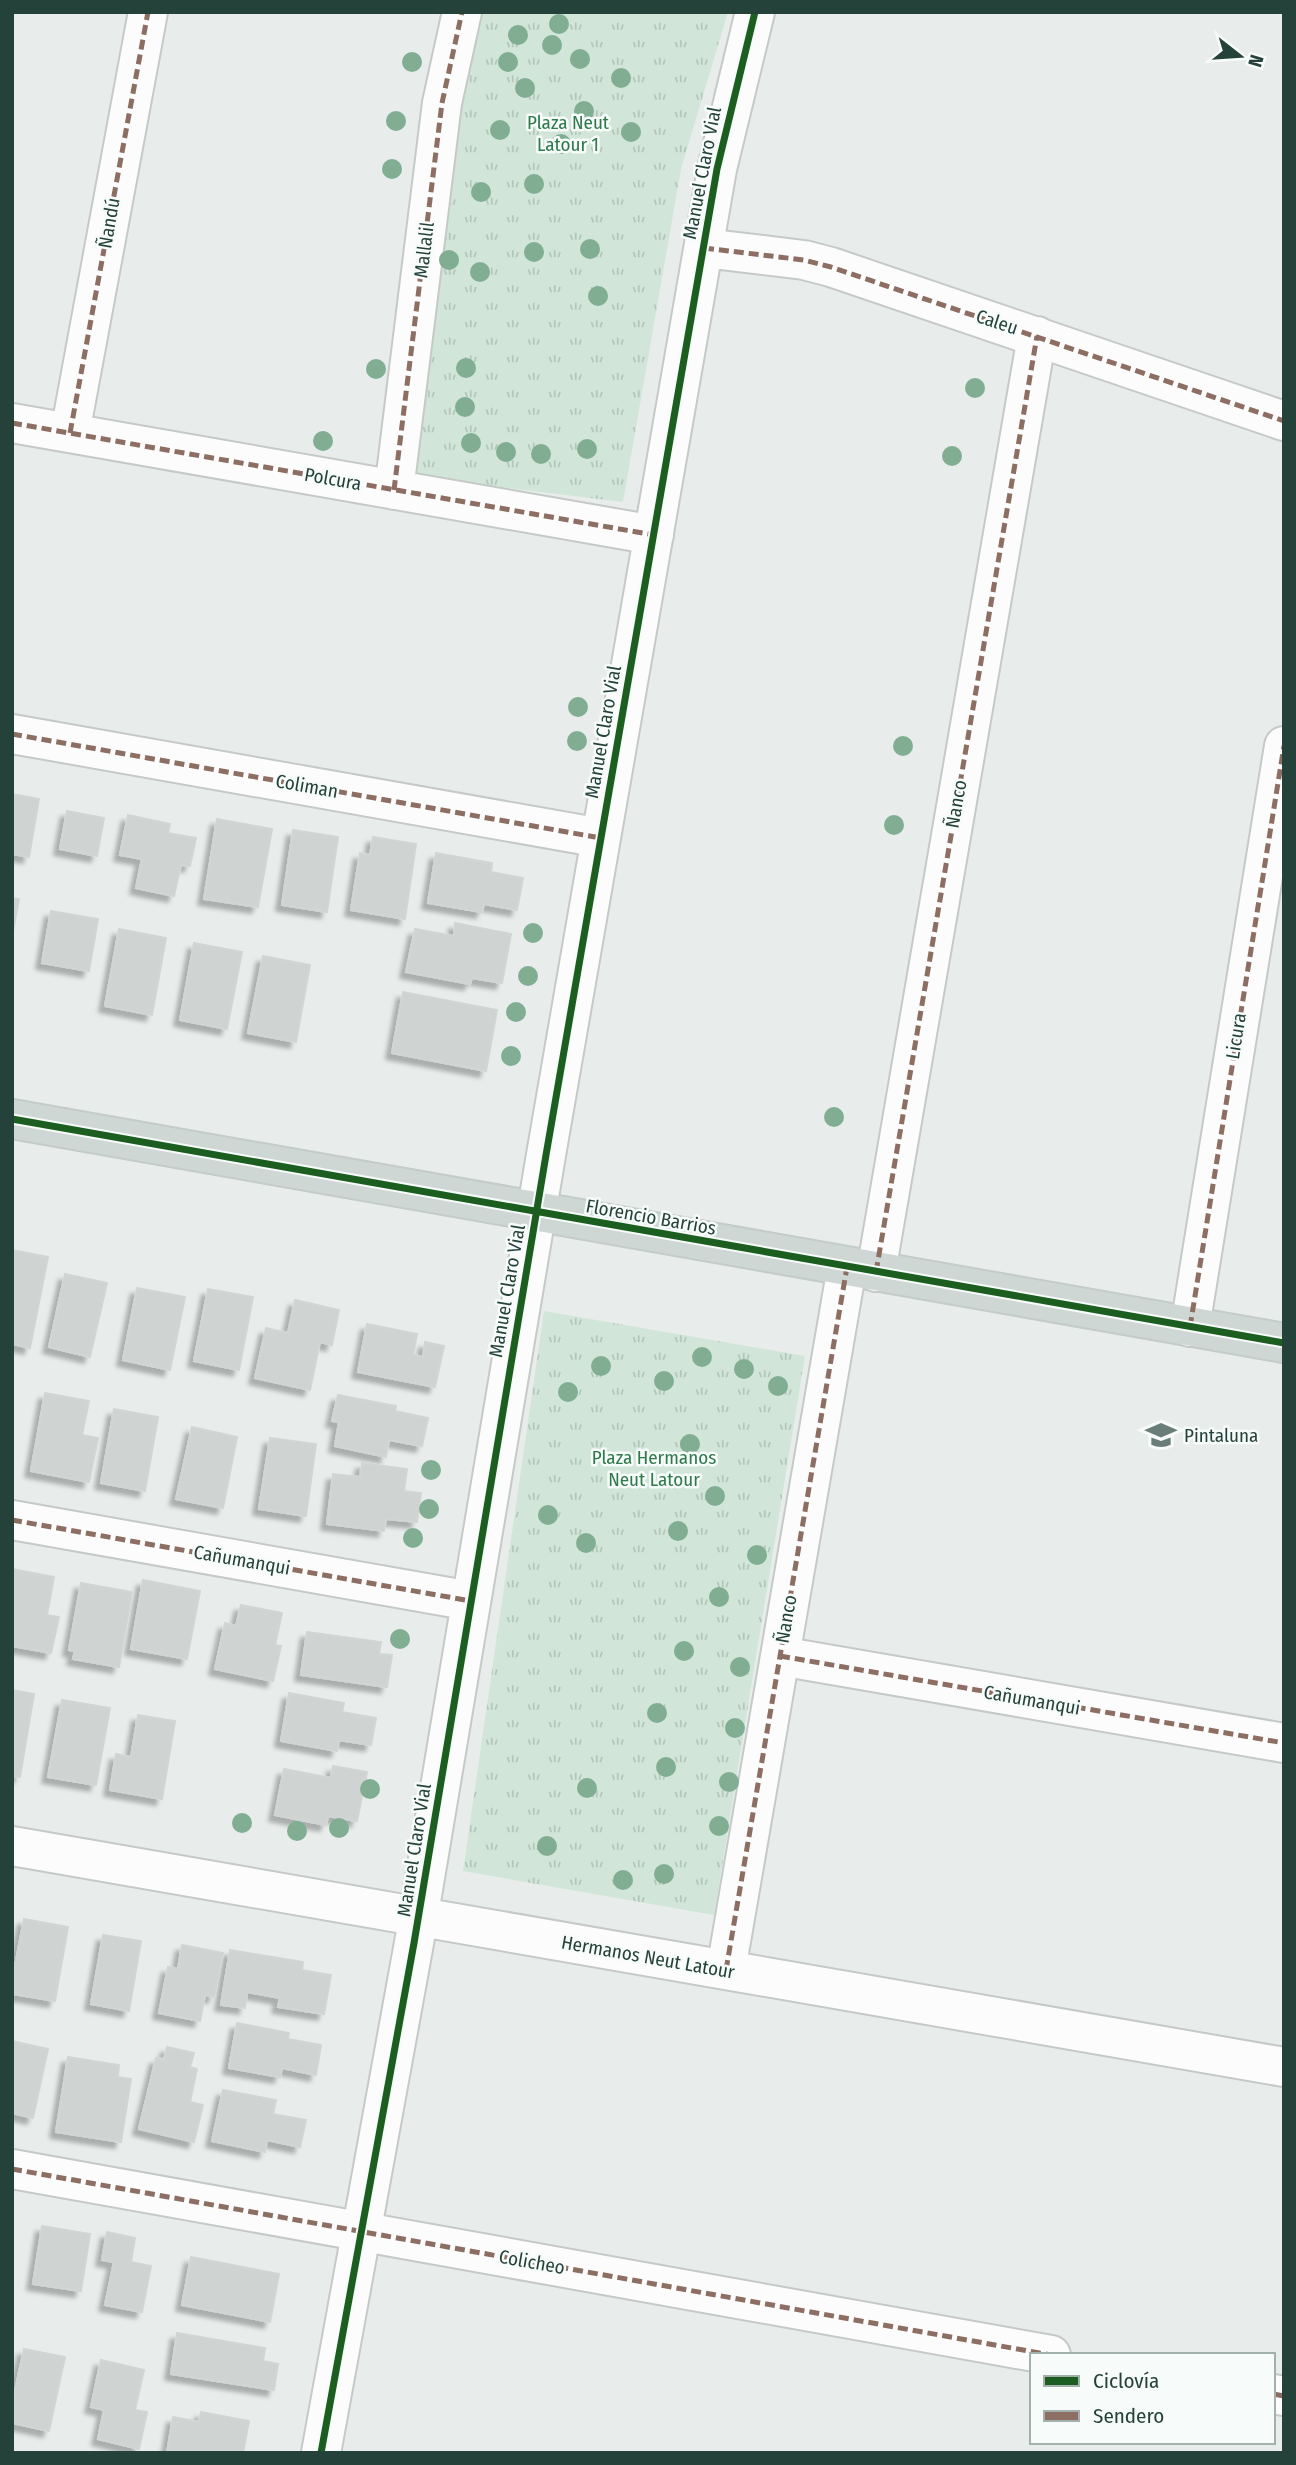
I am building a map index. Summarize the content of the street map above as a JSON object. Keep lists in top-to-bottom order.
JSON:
{
  "streets": {
    "main road": ["Florencio Barrios"],
    "street": [
      "Manuel Claro Vial",
      "Ñandú",
      "Mallalil",
      "Caleu",
      "Polcura",
      "Coliman",
      "Ñanco",
      "Licura",
      "Cañumanqui",
      "Hermanos Neut Latour",
      "Colicheo"
    ]
  },
  "crossings": [
    ["Manuel Claro Vial", "Caleu"],
    ["Manuel Claro Vial", "Polcura"],
    ["Manuel Claro Vial", "Coliman"],
    ["Manuel Claro Vial", "Florencio Barrios"],
    ["Manuel Claro Vial", "Cañumanqui"],
    ["Manuel Claro Vial", "Hermanos Neut Latour"],
    ["Manuel Claro Vial", "Colicheo"],
    ["Ñandú", "Polcura"],
    ["Mallalil", "Polcura"],
    ["Caleu", "Ñanco"],
    ["Ñanco", "Florencio Barrios"],
    ["Ñanco", "Cañumanqui"],
    ["Ñanco", "Hermanos Neut Latour"],
    ["Licura", "Florencio Barrios"]
  ],
  "parks": ["Plaza Neut Latour 1", "Plaza Hermanos Neut Latour"],
  "places": {
    "school or university": ["Pintaluna"]
  },
  "legend": ["Ciclovía", "Sendero"],
  "north": "right"
}
